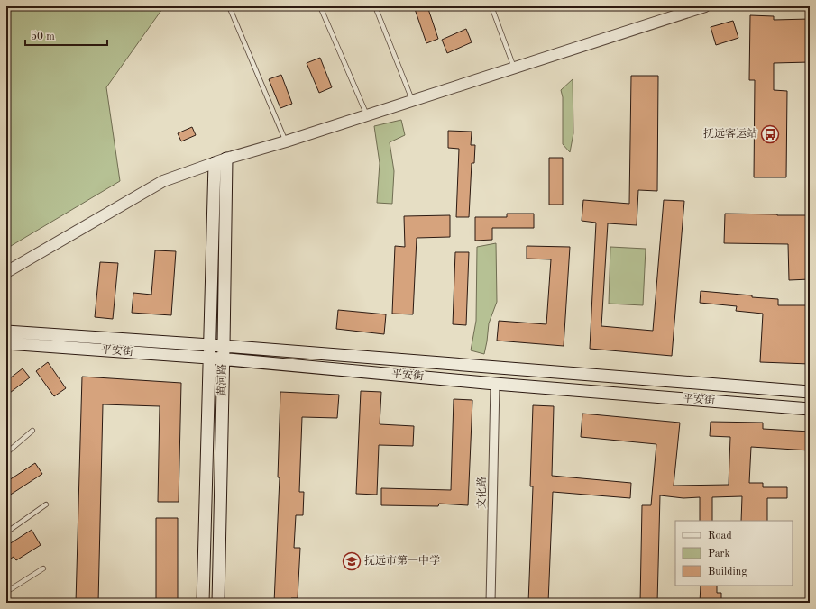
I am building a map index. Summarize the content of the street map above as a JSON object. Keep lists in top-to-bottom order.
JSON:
{
  "streets": {
    "main road": ["平安街", "黄河路"],
    "street": ["文化路"]
  },
  "crossings": [
    ["平安街", "黄河路"],
    ["平安街", "文化路"]
  ],
  "places": {
    "bus stop": ["抚远客运站"],
    "school or university": ["抚远市第一中学"]
  },
  "legend": ["Road", "Park", "Building"],
  "scale_bar": "50 m"
}
